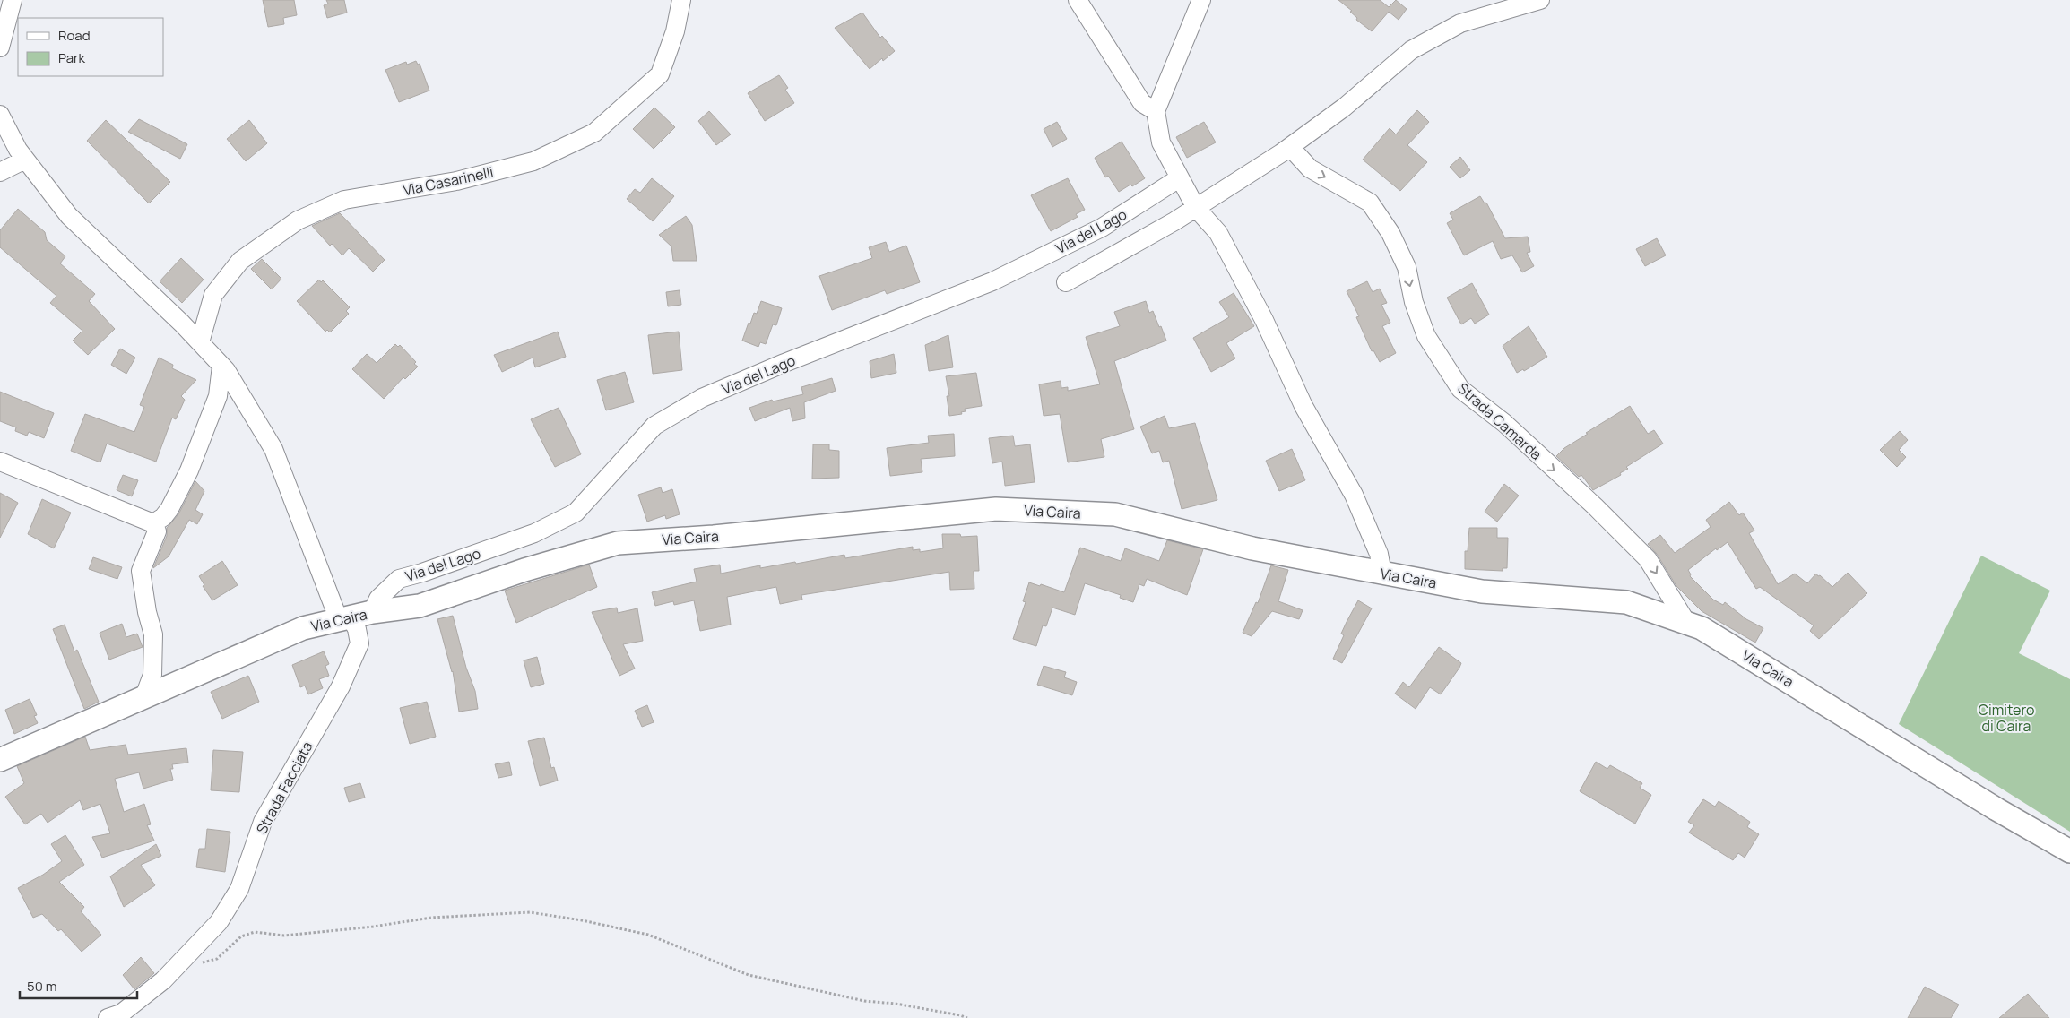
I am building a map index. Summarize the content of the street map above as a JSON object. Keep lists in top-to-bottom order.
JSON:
{
  "streets": {
    "street": [
      "Via Casarinelli",
      "Via del Lago",
      "Strada Camarda",
      "Via Caira",
      "Strada Facciata"
    ]
  },
  "crossings": [
    ["Via Casarinelli", "Strada Facciata"],
    ["Via del Lago", "Via Caira"],
    ["Strada Camarda", "Via Caira"],
    ["Via Caira", "Strada Facciata"]
  ],
  "parks": ["Cimitero di Caira"],
  "legend": ["Road", "Park"],
  "scale_bar": "50 m"
}
